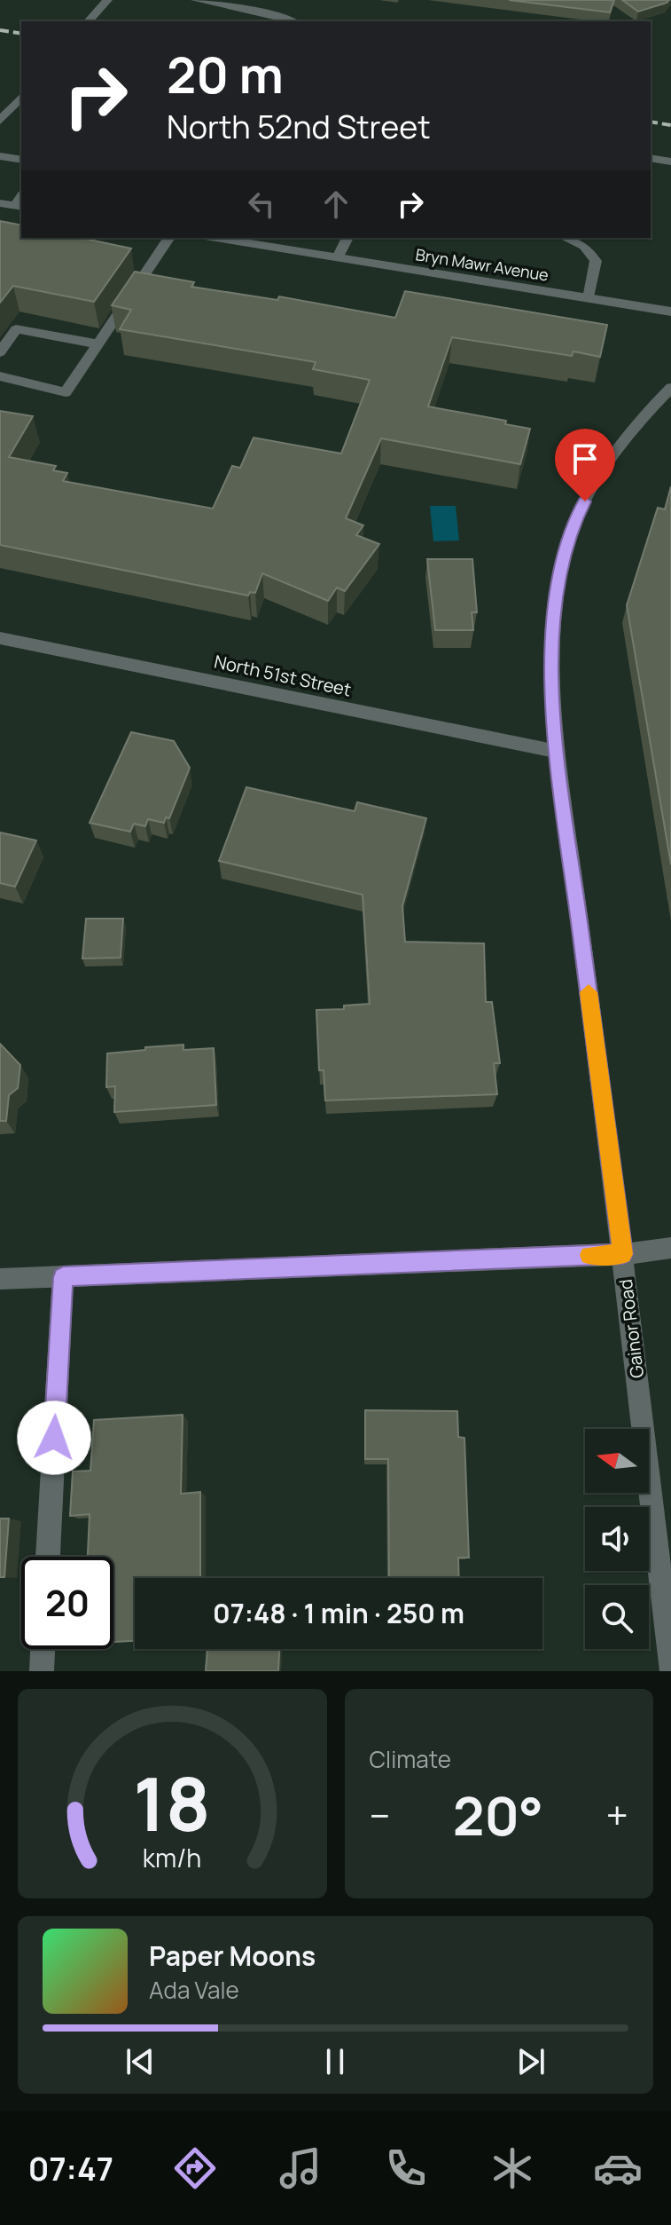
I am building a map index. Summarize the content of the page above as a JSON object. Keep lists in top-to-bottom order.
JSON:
{
  "streets": {
    "street": ["Bryn Mawr Avenue", "North 51st Street", "Gainor Road"]
  },
  "crossings": [
    ["North 51st Street", "Gainor Road"]
  ],
  "north": "left",
  "page": {
    "turn": ["20 m", "North 52nd Street"],
    "limit": "20",
    "trip": "07:48 · 1 min · 250 m",
    "tile": "Climate",
    "heat": ["−", "20°", "+"],
    "song": ["Paper Moons", "Ada Vale"],
    "tabs": "07:47",
    "gauge": ["18", "km/h"]
  }
}
